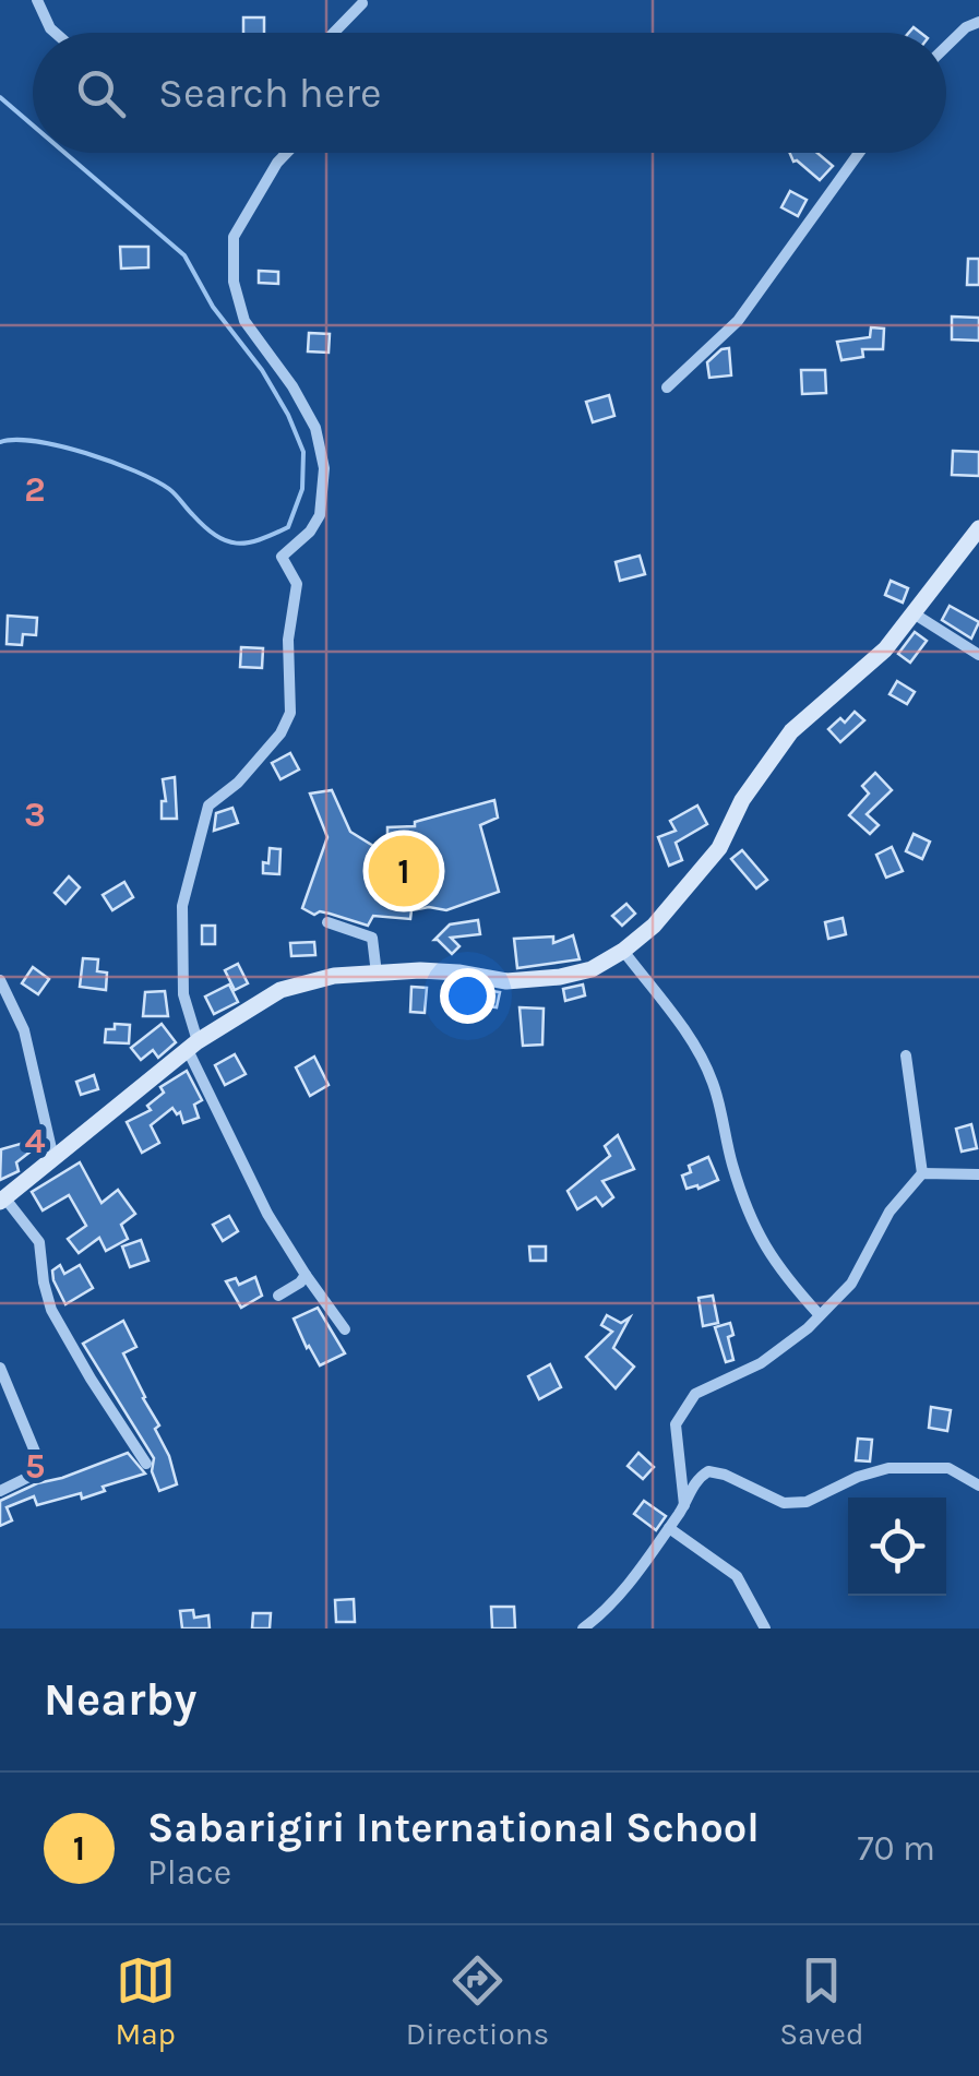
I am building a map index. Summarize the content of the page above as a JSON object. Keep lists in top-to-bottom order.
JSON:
{
  "page": {
    "search": "Search here",
    "pins": "1",
    "heading": "Nearby",
    "list": [
      {
        "mark": "1",
        "name": "Sabarigiri International School",
        "note": "Place",
        "value": "70 m"
      }
    ],
    "nav": ["Map", "Directions", "Saved"]
  },
  "grid": {
    "rows": [
      "2",
      "3",
      "4",
      "5"
    ]
  }
}
